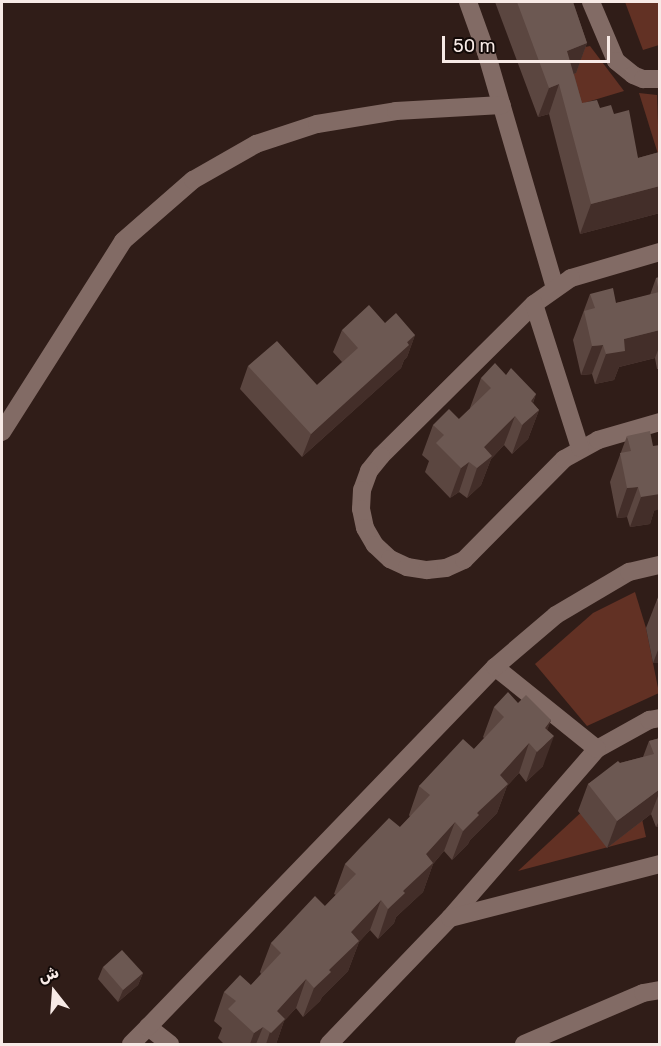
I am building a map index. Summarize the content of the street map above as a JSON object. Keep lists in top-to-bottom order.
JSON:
{
  "scale_bar": "50 m",
  "north": "top"
}
